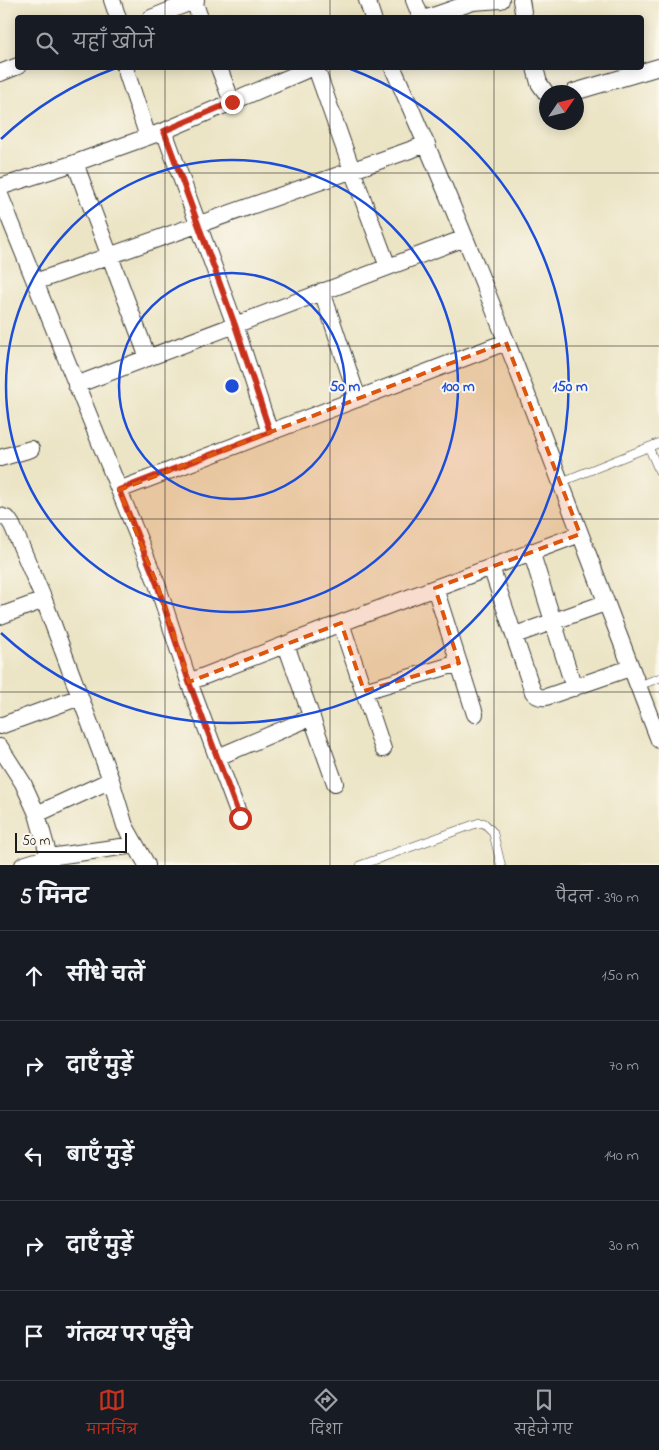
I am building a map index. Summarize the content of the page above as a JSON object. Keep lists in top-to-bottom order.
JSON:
{
  "scale_bar": "50 m",
  "north": "top right",
  "page": {
    "search": "यहाँ खोजें",
    "scale": "50 m",
    "heading": ["5 मिनट", "पैदल · 390 m"],
    "list": [
      ["सीधे चलें", "150 m"],
      ["दाएँ मुड़ें", "70 m"],
      ["बाएँ मुड़ें", "140 m"],
      ["दाएँ मुड़ें", "30 m"],
      "गंतव्य पर पहुँचे"
    ],
    "nav": ["मानचित्र", "दिशा", "सहेजे गए"]
  },
  "rings": ["50 m", "100 m", "150 m"]
}
